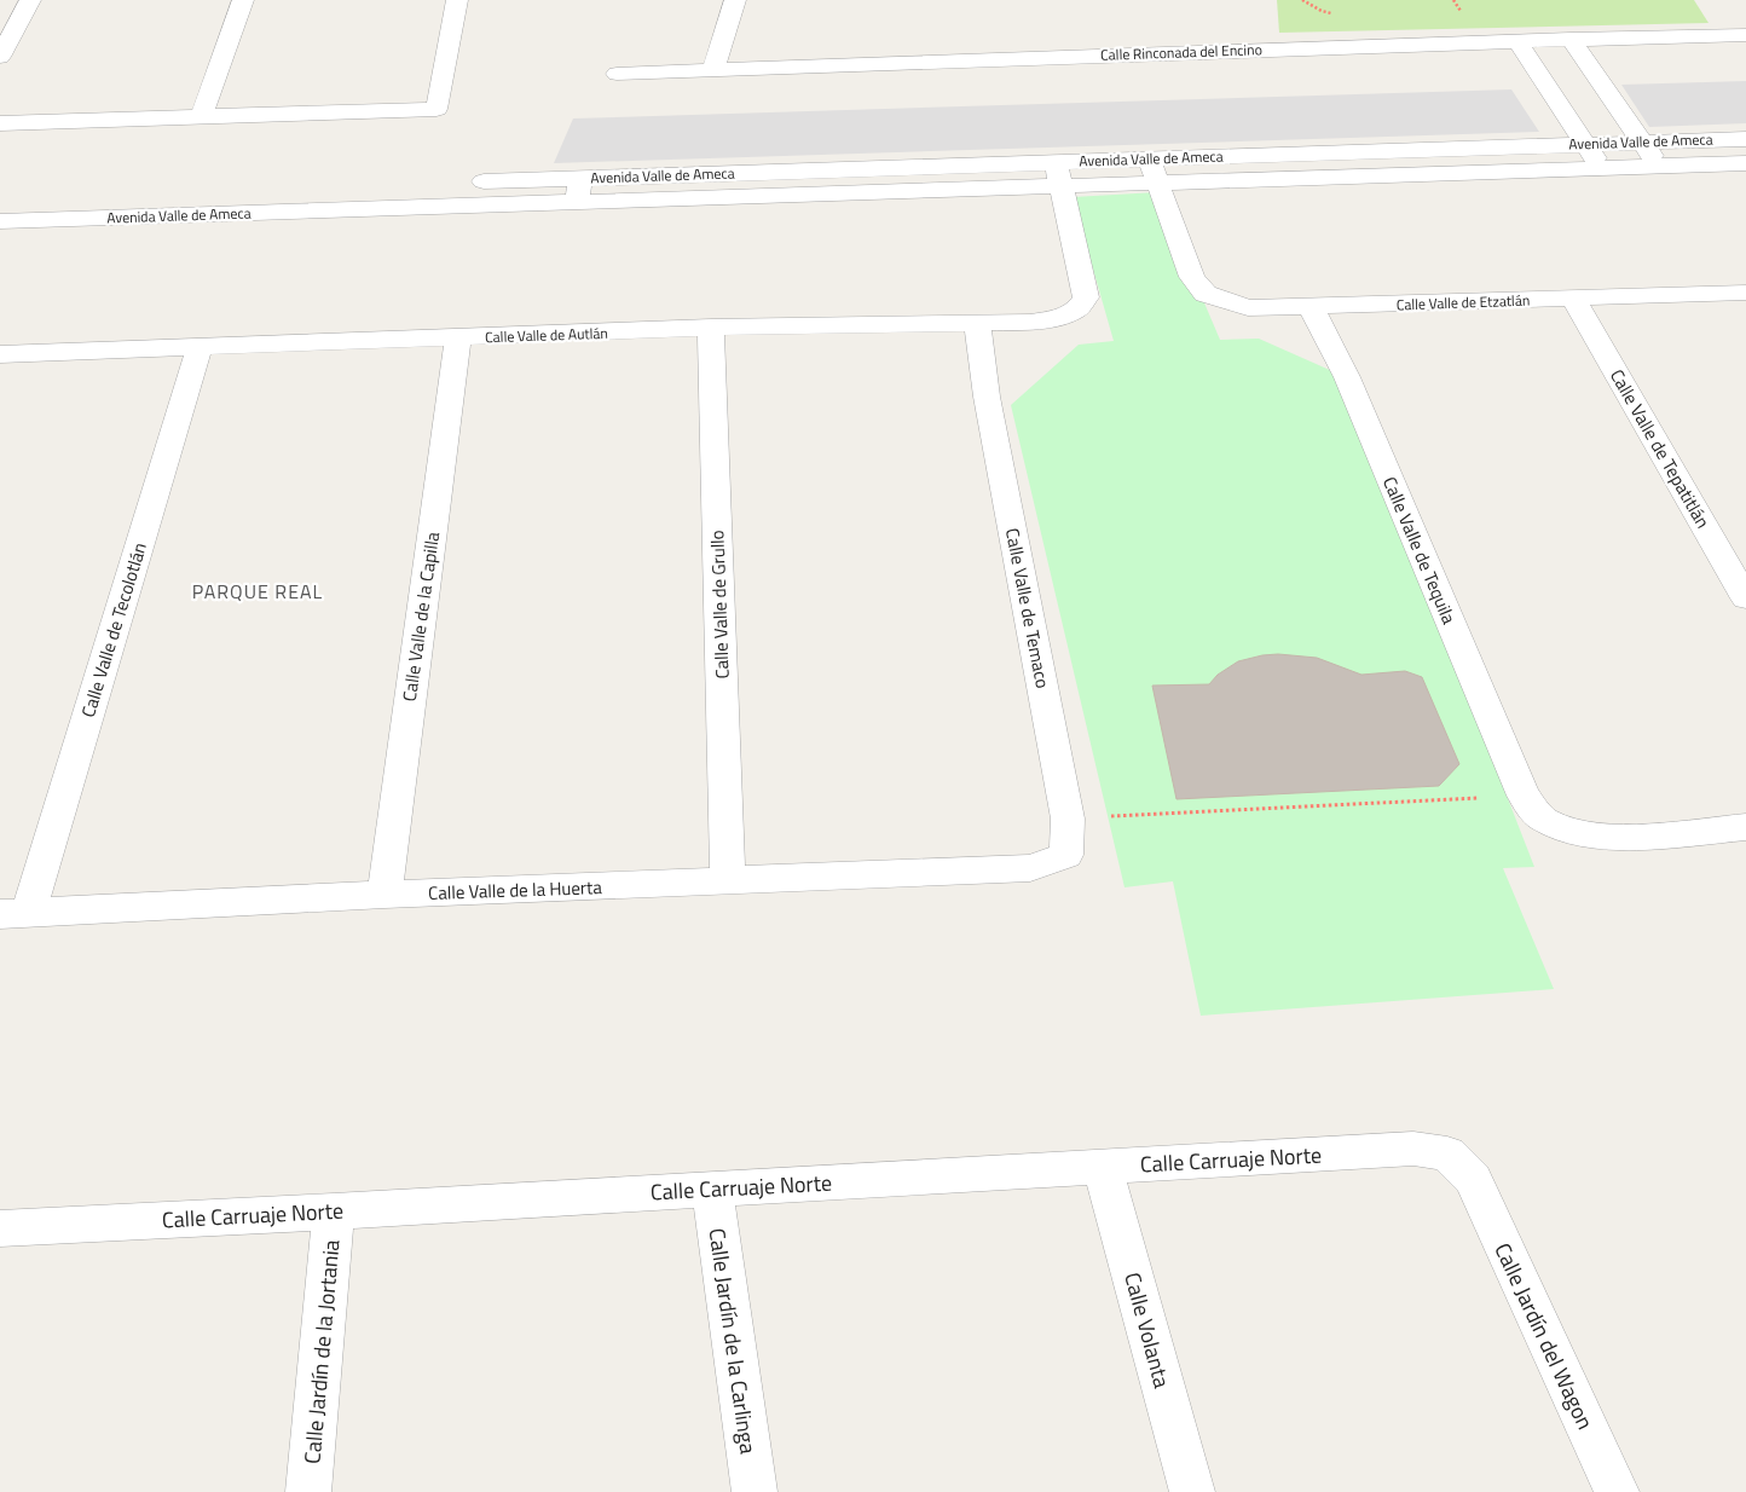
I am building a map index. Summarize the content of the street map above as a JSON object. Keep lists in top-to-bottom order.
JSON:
{
  "streets": {
    "street": [
      "Calle Rinconada del Encino",
      "Avenida Valle de Ameca",
      "Calle Valle de Etzatlán",
      "Calle Valle de Autlán",
      "Calle Valle de Tepatitlán",
      "Calle Valle de Tequila",
      "Calle Valle de Grullo",
      "Calle Valle de Temaco",
      "Calle Valle de la Capilla",
      "Calle Valle de Tecolotlán",
      "Calle Valle de la Huerta",
      "Calle Carruaje Norte",
      "Calle Volanta",
      "Calle Jardín del Wagon",
      "Calle Jardín de la Carlinga",
      "Calle Jardín de la Jortania"
    ]
  },
  "crossings": [
    ["Avenida Valle de Ameca", "Calle Valle de Etzatlán"],
    ["Avenida Valle de Ameca", "Calle Valle de Autlán"],
    ["Calle Valle de Etzatlán", "Calle Valle de Tepatitlán"],
    ["Calle Valle de Etzatlán", "Calle Valle de Tequila"],
    ["Calle Valle de Autlán", "Calle Valle de Grullo"],
    ["Calle Valle de Autlán", "Calle Valle de Temaco"],
    ["Calle Valle de Autlán", "Calle Valle de la Capilla"],
    ["Calle Valle de Autlán", "Calle Valle de Tecolotlán"],
    ["Calle Valle de Grullo", "Calle Valle de la Huerta"],
    ["Calle Valle de Temaco", "Calle Valle de la Huerta"],
    ["Calle Valle de la Capilla", "Calle Valle de la Huerta"],
    ["Calle Valle de Tecolotlán", "Calle Valle de la Huerta"],
    ["Calle Carruaje Norte", "Calle Volanta"],
    ["Calle Carruaje Norte", "Calle Jardín del Wagon"],
    ["Calle Carruaje Norte", "Calle Jardín de la Carlinga"],
    ["Calle Carruaje Norte", "Calle Jardín de la Jortania"]
  ],
  "districts": ["PARQUE REAL"]
}
